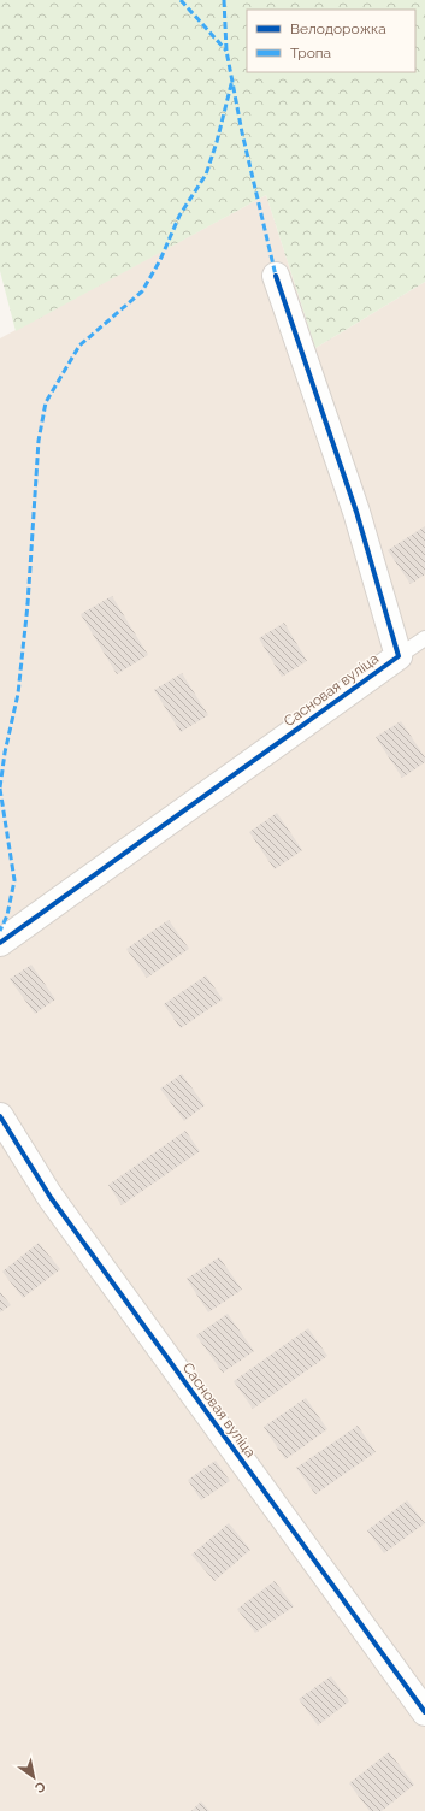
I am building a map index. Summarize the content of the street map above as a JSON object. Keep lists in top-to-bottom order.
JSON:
{
  "streets": {
    "street": ["Сасновая вуліца"]
  },
  "legend": ["Велодорожка", "Тропа"],
  "north": "bottom right"
}
